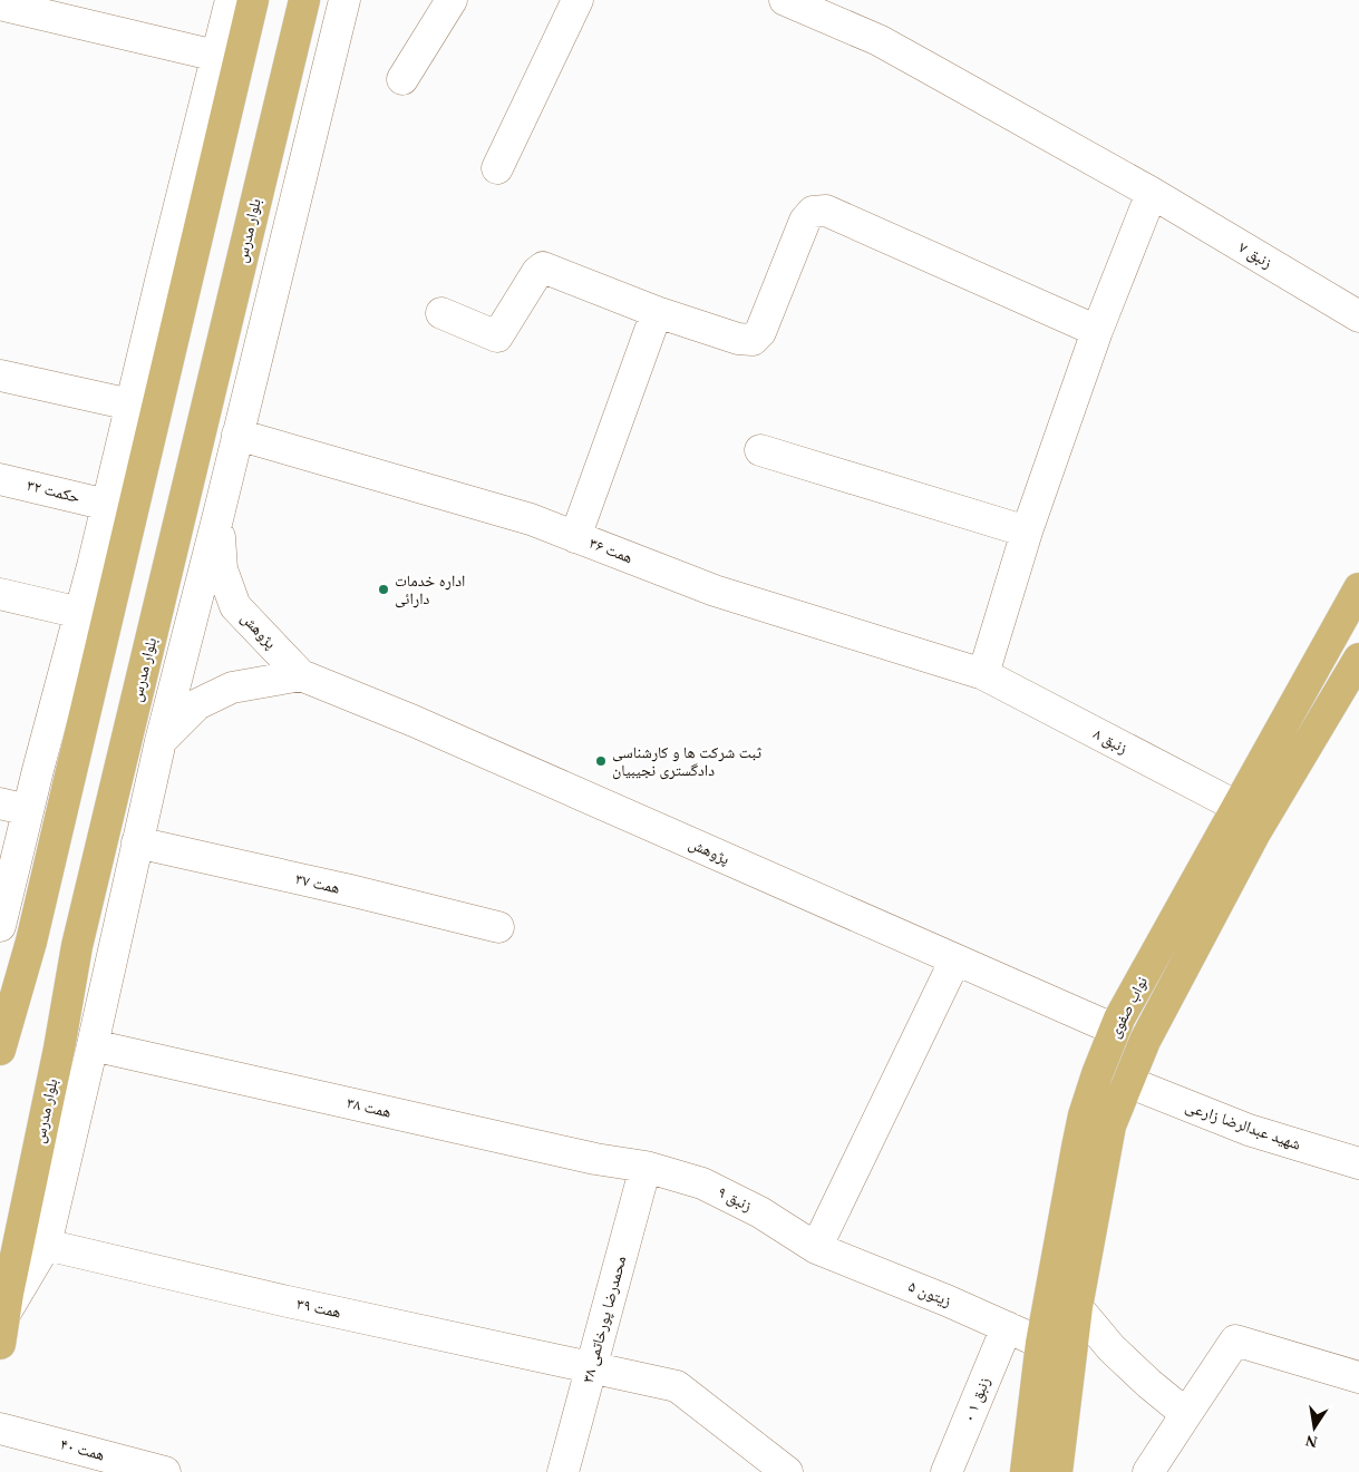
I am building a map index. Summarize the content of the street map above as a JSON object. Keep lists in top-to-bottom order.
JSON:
{
  "streets": {
    "main road": ["بلوار مدرس", "نواب صفوی"],
    "street": [
      "زنبق ۷",
      "حکمت ۳۲",
      "همت ۳۶",
      "پژوهش",
      "زنبق ۸",
      "همت ۳۷",
      "همت ۳۸",
      "شهید عبدالرضا زارعی",
      "زنبق ۹",
      "زیتون ۵",
      "همت ۳۹",
      "محمدرضا پورخاتمی ۳۸",
      "زنبق ۱ ۰",
      "همت ۴۰"
    ]
  },
  "crossings": [
    ["همت ۳۶", "زنبق ۸"],
    ["پژوهش", "نواب صفوی"],
    ["زنبق ۸", "نواب صفوی"],
    ["نواب صفوی", "شهید عبدالرضا زارعی"],
    ["نواب صفوی", "زیتون ۵"],
    ["همت ۳۸", "زنبق ۹"],
    ["همت ۳۸", "محمدرضا پورخاتمی ۳۸"],
    ["زنبق ۹", "زیتون ۵"],
    ["زنبق ۹", "محمدرضا پورخاتمی ۳۸"],
    ["زیتون ۵", "زنبق ۱ ۰"],
    ["همت ۳۹", "محمدرضا پورخاتمی ۳۸"]
  ],
  "places": ["اداره خدمات دارائی", "ثبت شرکت ها و کارشناسی دادگستری نجیبیان"],
  "north": "bottom"
}
